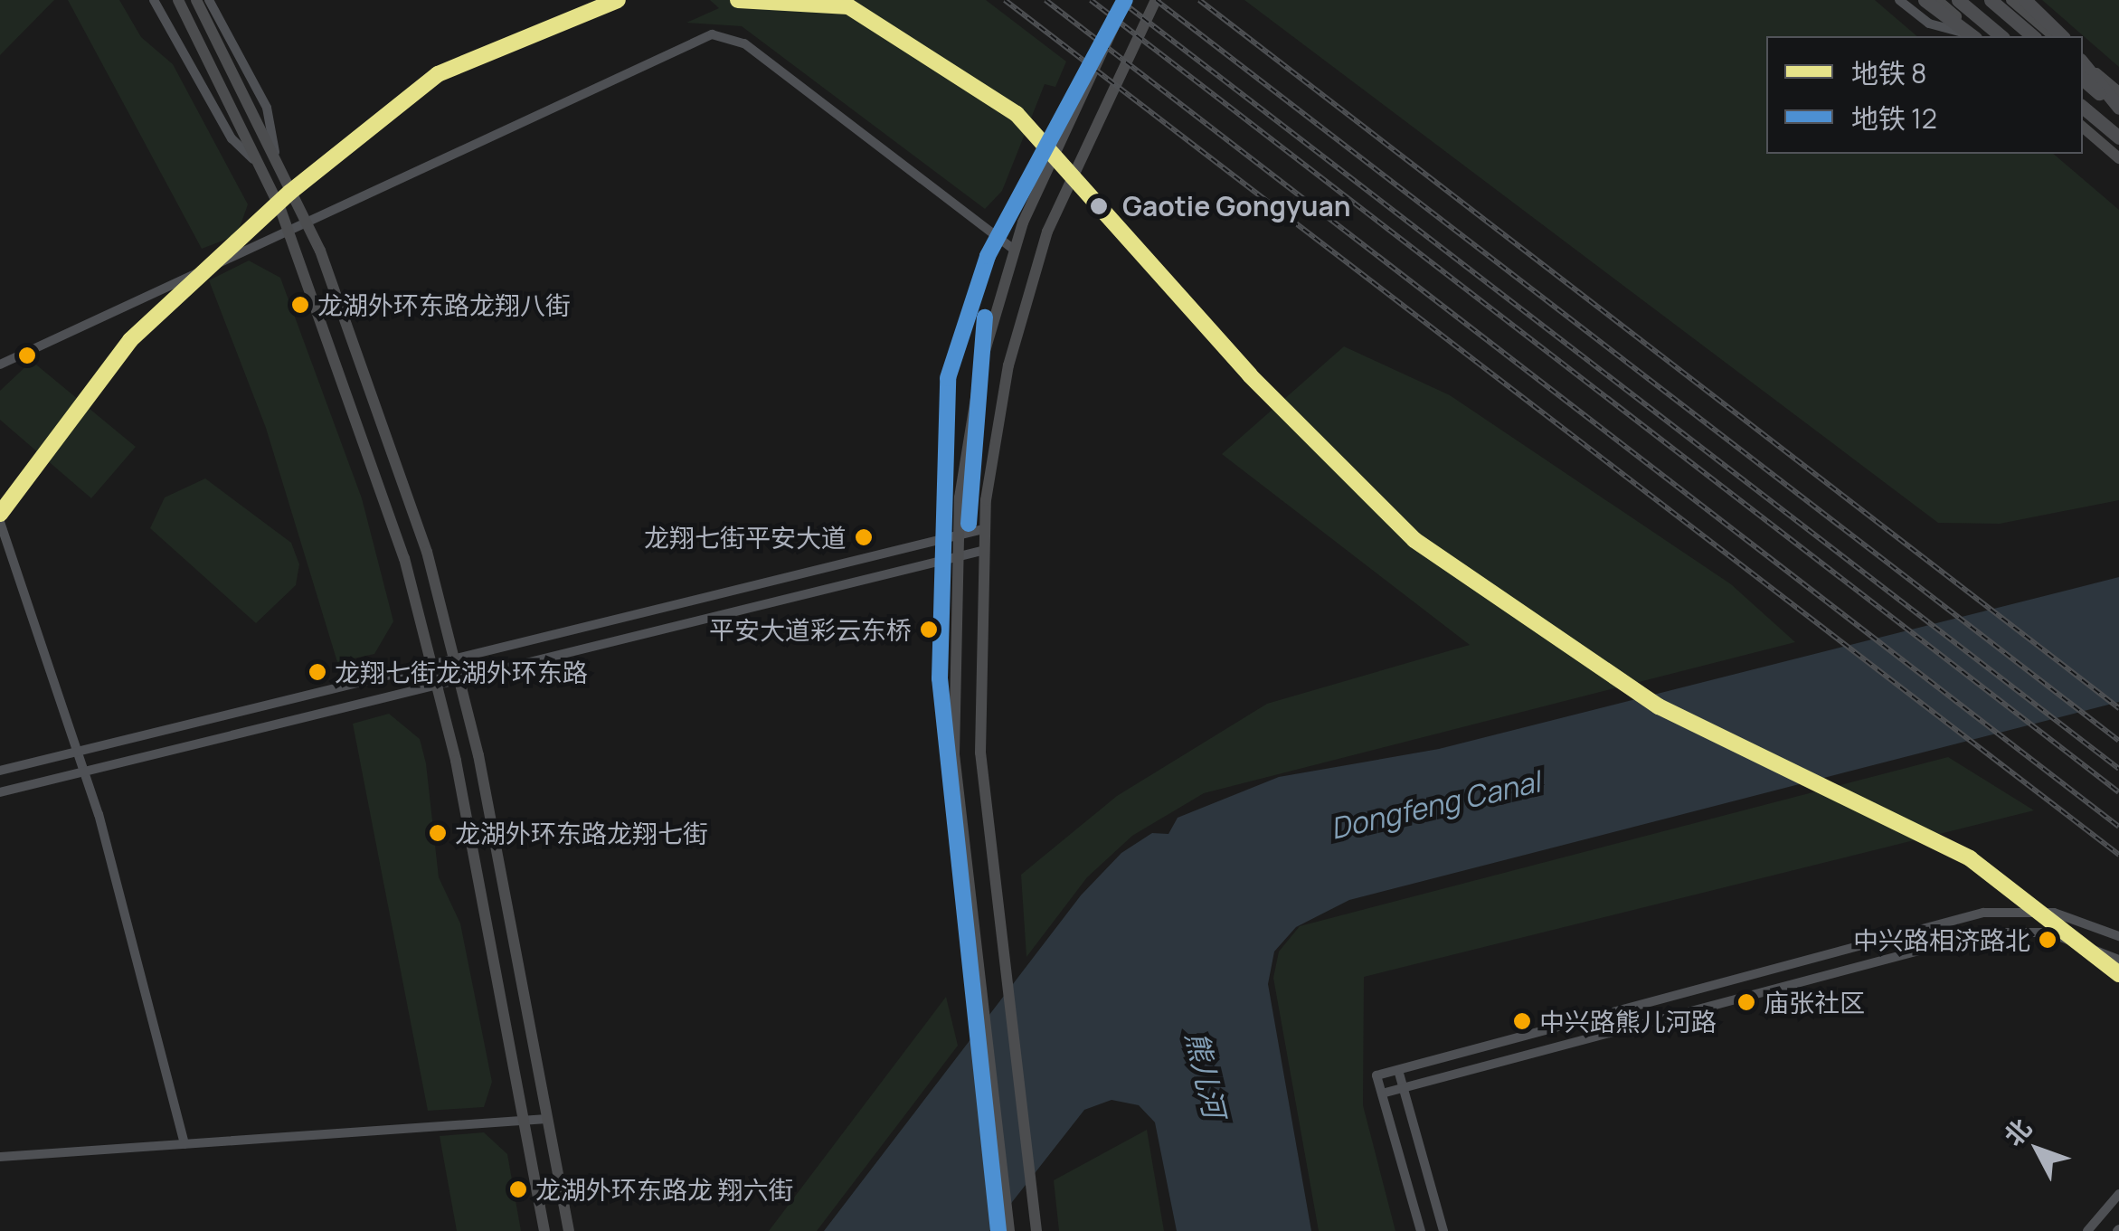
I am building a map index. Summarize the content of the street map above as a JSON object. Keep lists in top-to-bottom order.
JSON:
{
  "water": ["Dongfeng Canal", "熊儿河"],
  "places": [
    "Gaotie Gongyuan",
    "龙湖外环东路龙翔八街",
    "龙翔七街平安大道",
    "平安大道彩云东桥",
    "龙翔七街龙湖外环东路",
    "龙湖外环东路龙翔七街",
    "中兴路相济路北",
    "庙张社区",
    "中兴路熊儿河路",
    "龙湖外环东路龙 翔六街"
  ],
  "lines": ["metro line 8", "metro line 12"],
  "legend": ["地铁 8", "地铁 12"],
  "north": "top left"
}
